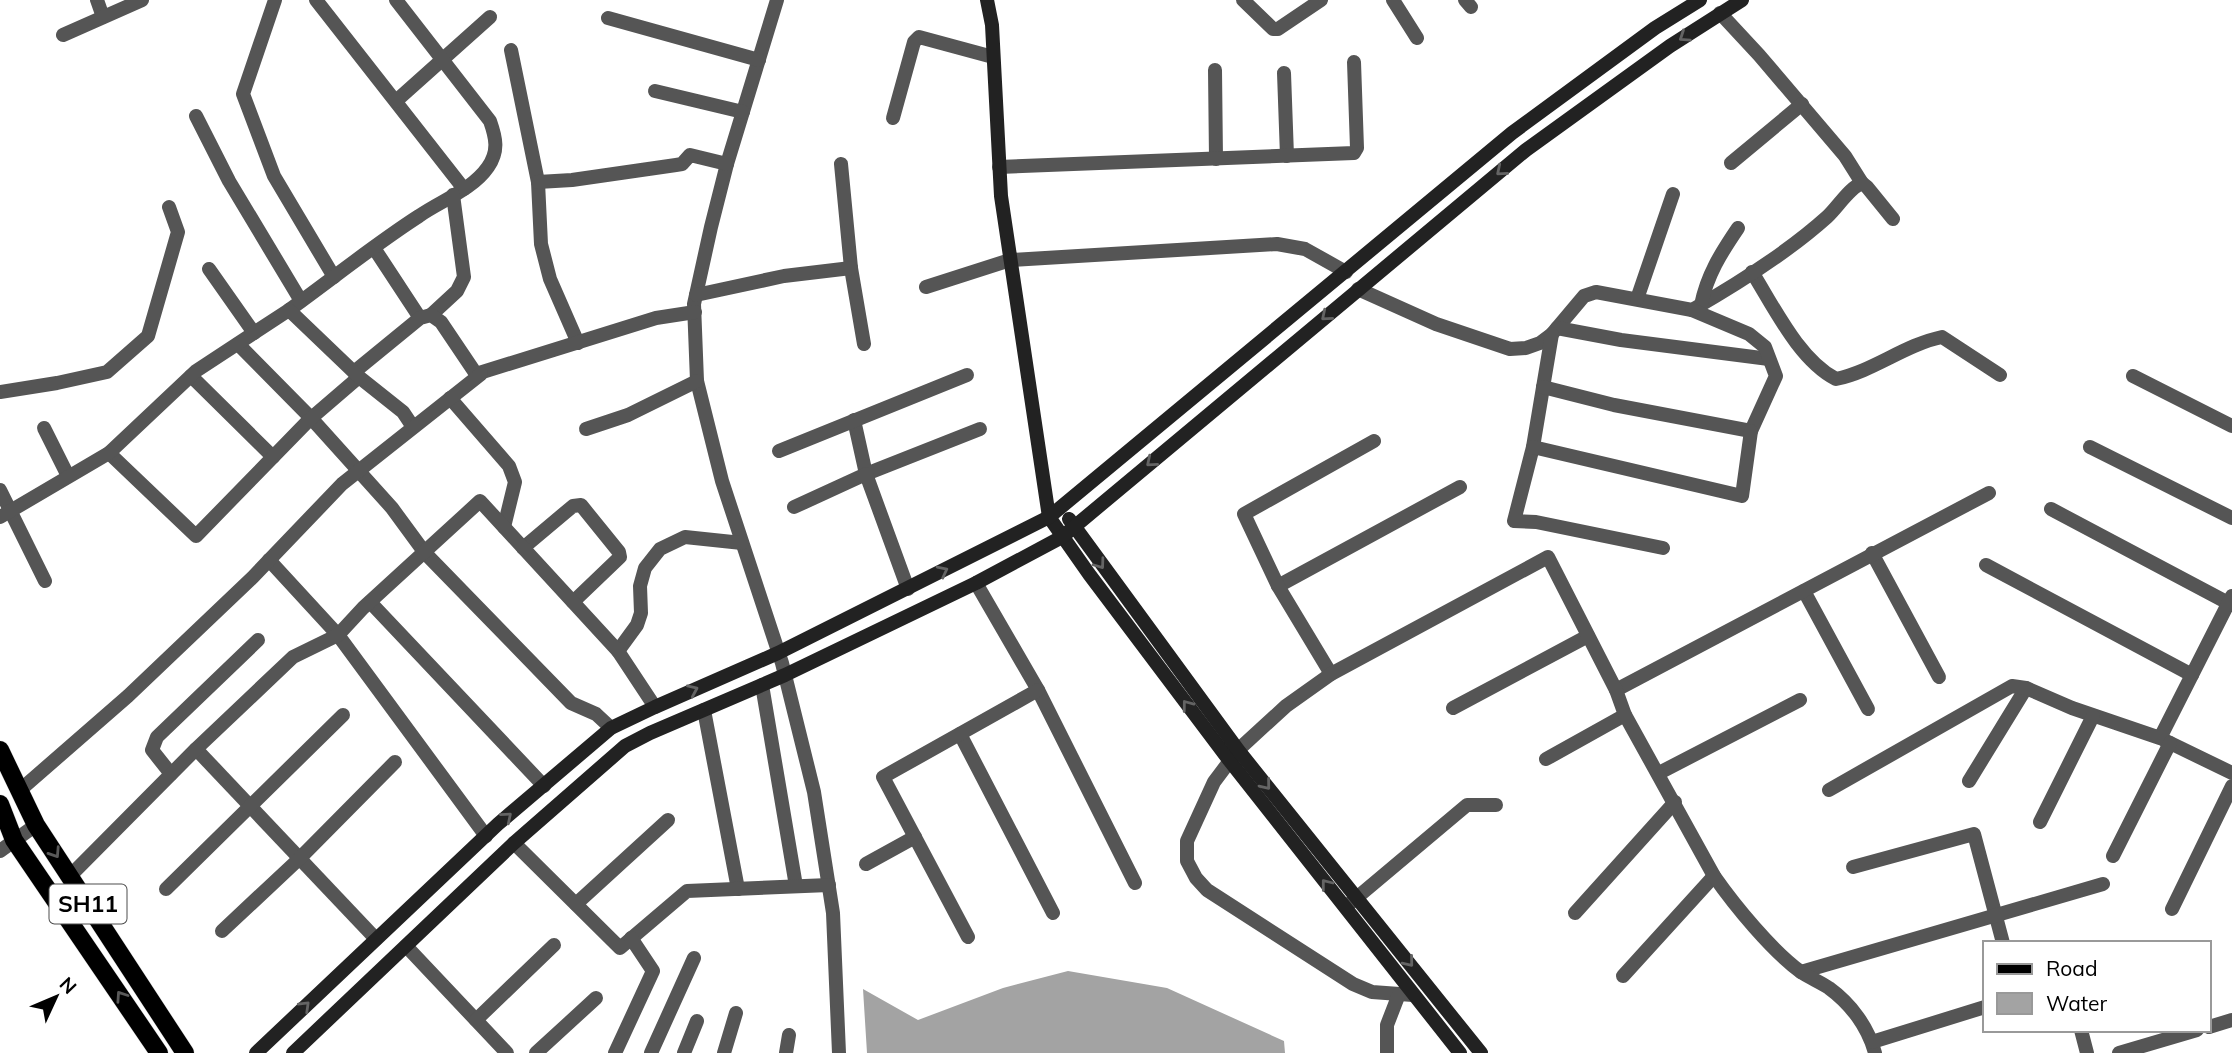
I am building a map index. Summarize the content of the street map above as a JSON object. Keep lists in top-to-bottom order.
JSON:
{
  "streets": {
    "main road": ["SH11"]
  },
  "legend": ["Road", "Water"],
  "north": "top right"
}
